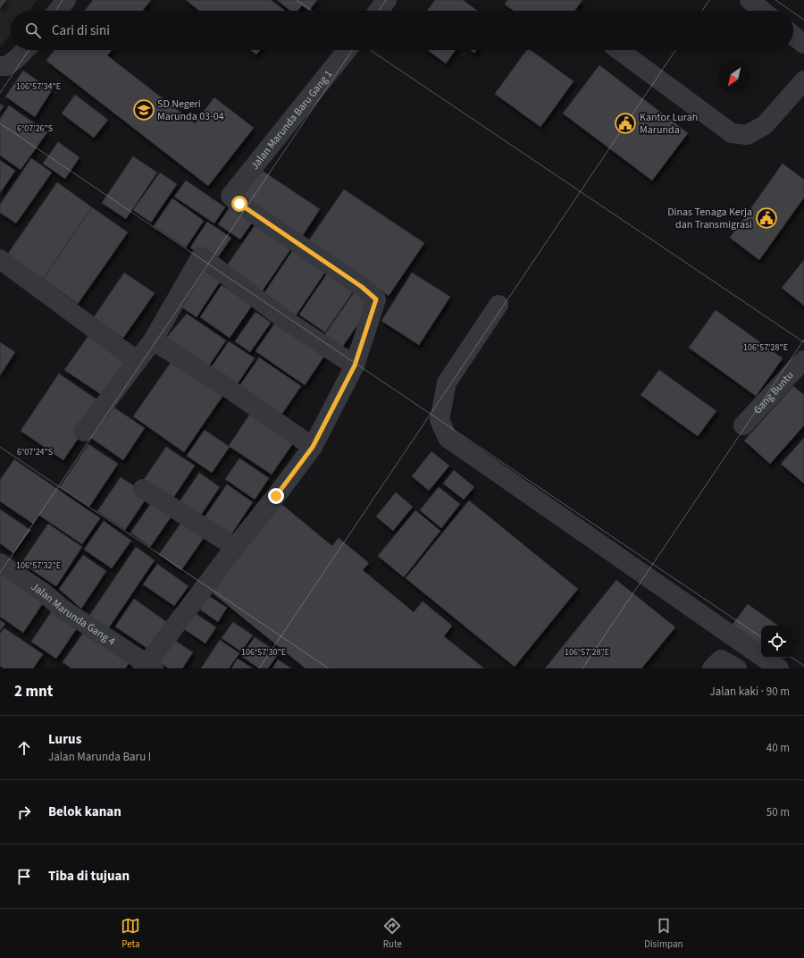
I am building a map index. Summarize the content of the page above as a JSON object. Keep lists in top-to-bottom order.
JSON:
{
  "streets": {
    "street": ["Jalan Marunda Baru Gang 1", "Gang Buntu", "Jalan Marunda Gang 4"]
  },
  "places": {
    "school or university": ["SD Negeri Marunda 03-04"],
    "public building": ["Kantor Lurah Marunda", "Dinas Tenaga Kerja dan Transmigrasi"]
  },
  "north": "bottom left",
  "page": {
    "search": "Cari di sini",
    "heading": ["2 mnt", "Jalan kaki · 90 m"],
    "list": [
      ["Lurus", "Jalan Marunda Baru I", "40 m"],
      ["Belok kanan", "50 m"],
      "Tiba di tujuan"
    ],
    "nav": ["Peta", "Rute", "Disimpan"]
  },
  "coordinates": [
    "106°57'34\"E",
    "6°07'26\"S",
    "106°57'28\"E",
    "6°07'24\"S",
    "106°57'32\"E",
    "106°57'30\"E"
  ]
}
